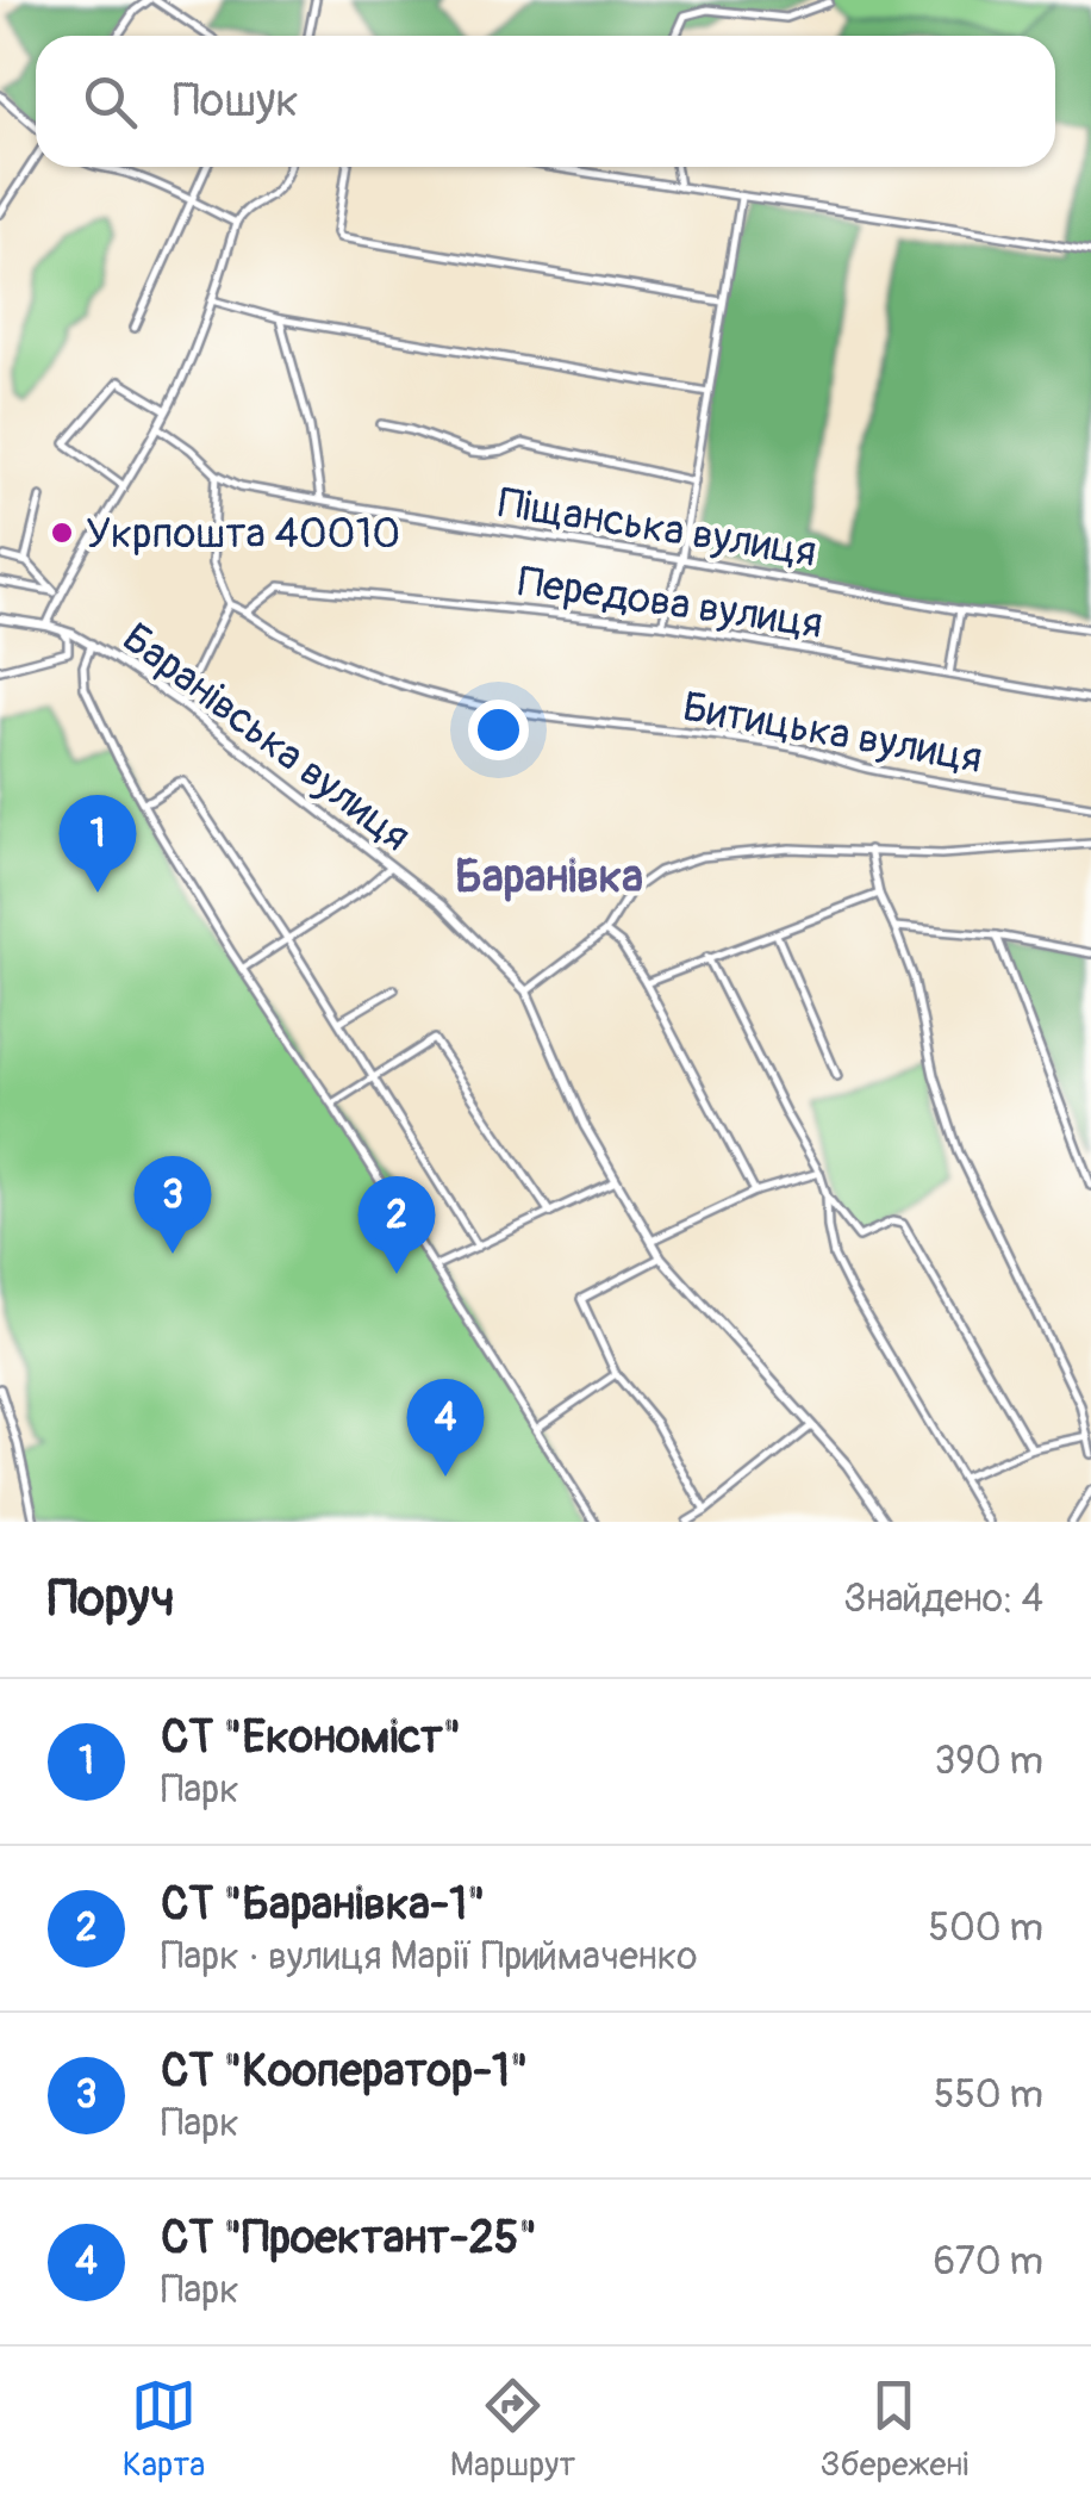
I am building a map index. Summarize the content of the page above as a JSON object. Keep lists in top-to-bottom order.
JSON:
{
  "streets": {
    "main road": ["Баранівська вулиця"],
    "street": ["Піщанська вулиця", "Передова вулиця", "Битицька вулиця"]
  },
  "crossings": [
    ["Передова вулиця", "Битицька вулиця"]
  ],
  "districts": ["Баранівка"],
  "places": ["Укрпошта 40010"],
  "page": {
    "search": "Пошук",
    "pins": [
      "1",
      "3",
      "2",
      "4"
    ],
    "heading": ["Поруч", "Знайдено: 4"],
    "list": [
      {
        "mark": "1",
        "name": "СТ \"Економіст\"",
        "note": "Парк",
        "value": "390 m"
      },
      {
        "mark": "2",
        "name": "СТ \"Баранівка-1\"",
        "note": "Парк · вулиця Марії Приймаченко",
        "value": "500 m"
      },
      {
        "mark": "3",
        "name": "СТ \"Кооператор-1\"",
        "note": "Парк",
        "value": "550 m"
      },
      {
        "mark": "4",
        "name": "СТ \"Проектант-25\"",
        "note": "Парк",
        "value": "670 m"
      }
    ],
    "nav": ["Карта", "Маршрут", "Збережені"]
  }
}
